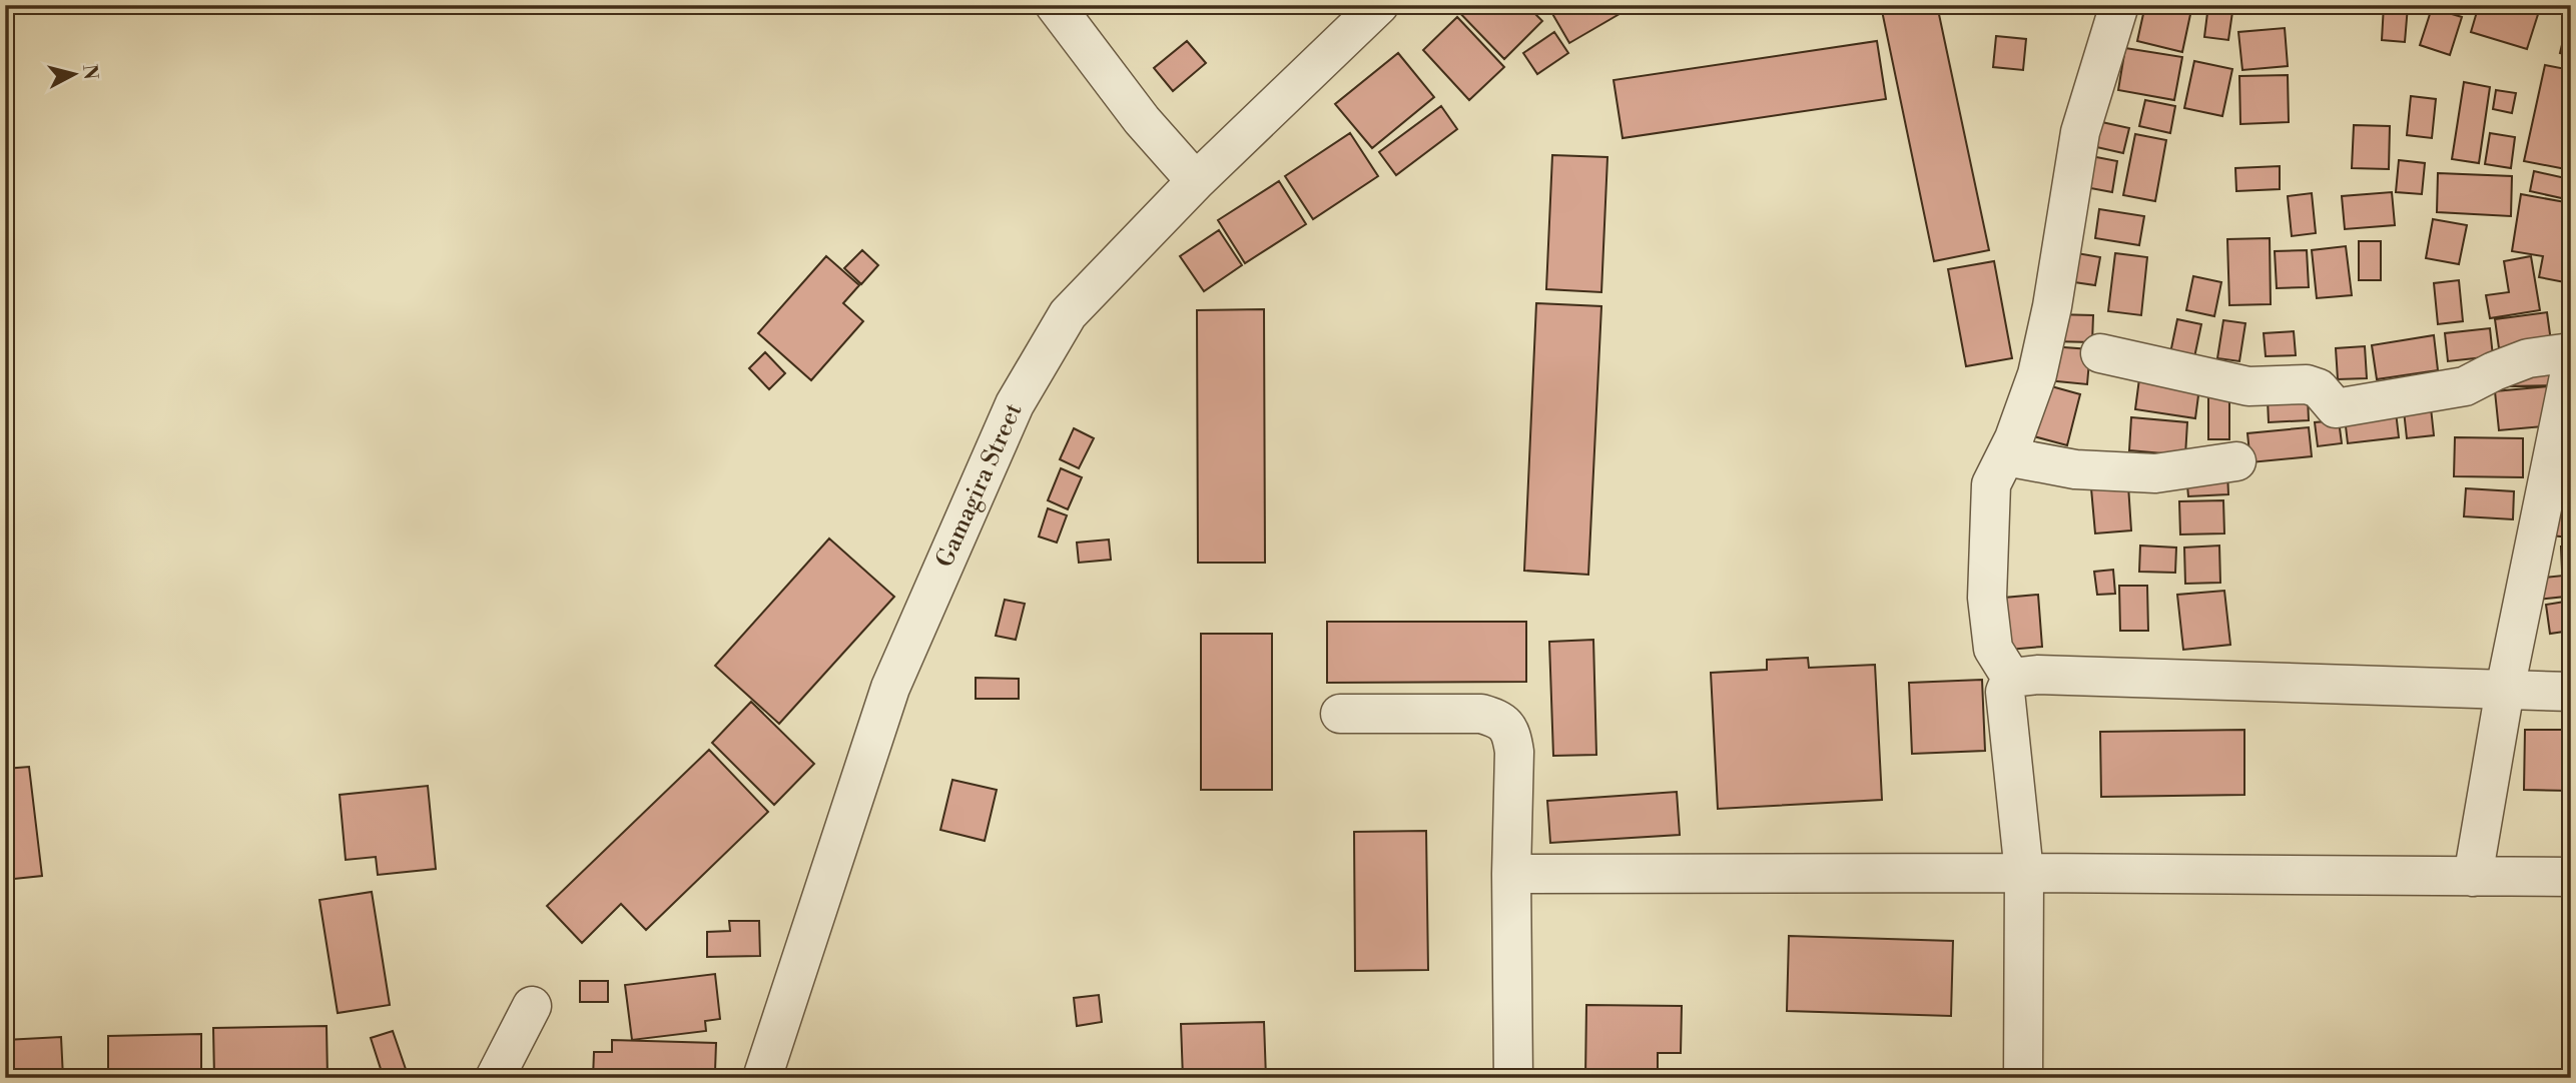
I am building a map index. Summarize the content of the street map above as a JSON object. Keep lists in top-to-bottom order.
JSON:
{
  "streets": {
    "street": ["Gamagira Street"]
  },
  "north": "right"
}
